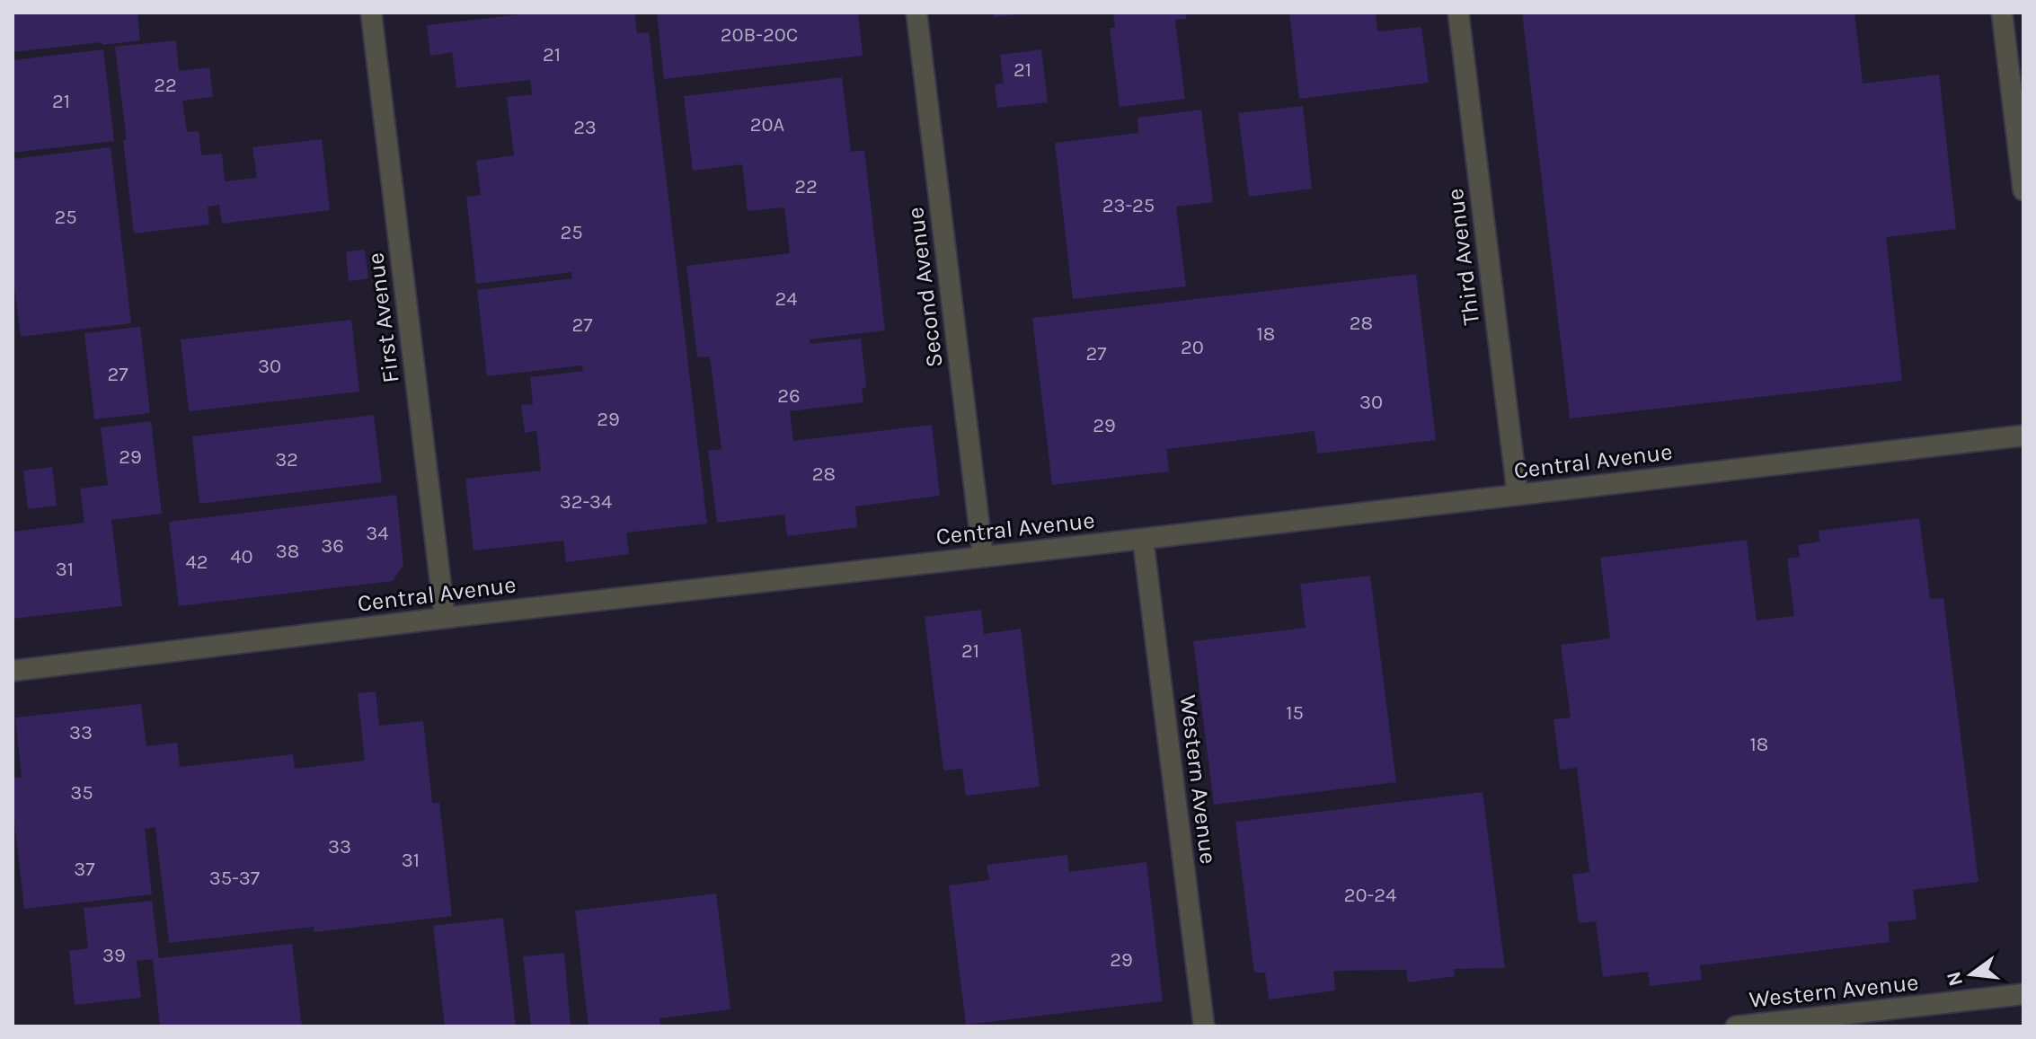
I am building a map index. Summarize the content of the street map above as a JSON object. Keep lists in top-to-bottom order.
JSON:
{
  "streets": {
    "street": [
      "Third Avenue",
      "Second Avenue",
      "First Avenue",
      "Central Avenue",
      "Western Avenue"
    ]
  },
  "crossings": [
    ["Third Avenue", "Central Avenue"],
    ["Second Avenue", "Central Avenue"],
    ["First Avenue", "Central Avenue"],
    ["Central Avenue", "Western Avenue"]
  ],
  "house_numbers": [
    "20B-20C",
    "21",
    "21",
    "22",
    "21",
    "20A",
    "23",
    "22",
    "23-25",
    "25",
    "25",
    "24",
    "28",
    "27",
    "18",
    "20",
    "27",
    "30",
    "27",
    "26",
    "30",
    "29",
    "29",
    "29",
    "32",
    "28",
    "32-34",
    "34",
    "36",
    "38",
    "40",
    "42",
    "31",
    "21",
    "15",
    "33",
    "18",
    "35",
    "33",
    "31",
    "37",
    "35-37",
    "20-24",
    "39",
    "29"
  ],
  "north": "left"
}
